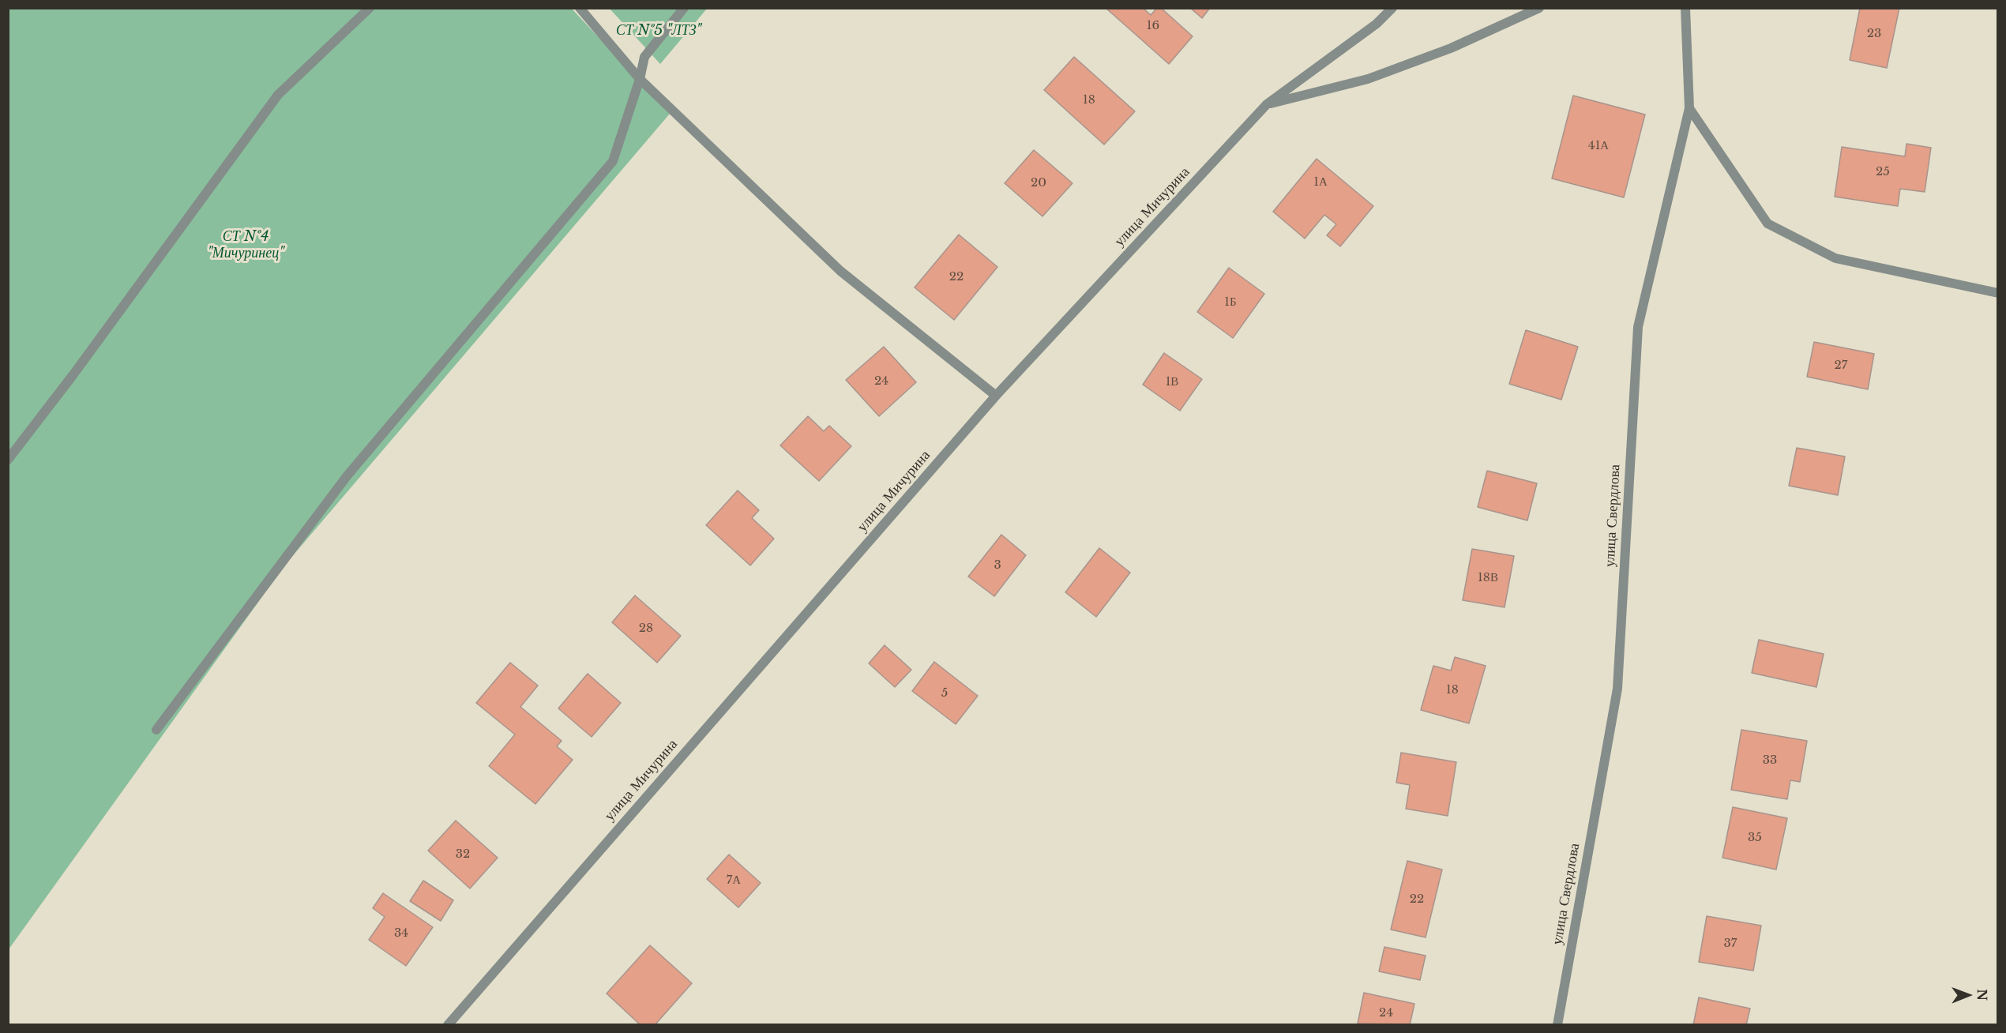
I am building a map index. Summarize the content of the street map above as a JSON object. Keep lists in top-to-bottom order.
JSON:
{
  "streets": {
    "street": ["улица Мичурина", "улица Свердлова"]
  },
  "parks": ["СТ №5 \"ЛТЗ\"", "СТ №4 \"Мичуринец\""],
  "house_numbers": [
    "16",
    "23",
    "18",
    "41А",
    "25",
    "1А",
    "20",
    "22",
    "1Б",
    "27",
    "24",
    "1В",
    "3",
    "18В",
    "28",
    "18",
    "5",
    "33",
    "35",
    "32",
    "7А",
    "22",
    "34",
    "37",
    "24"
  ],
  "north": "right"
}
